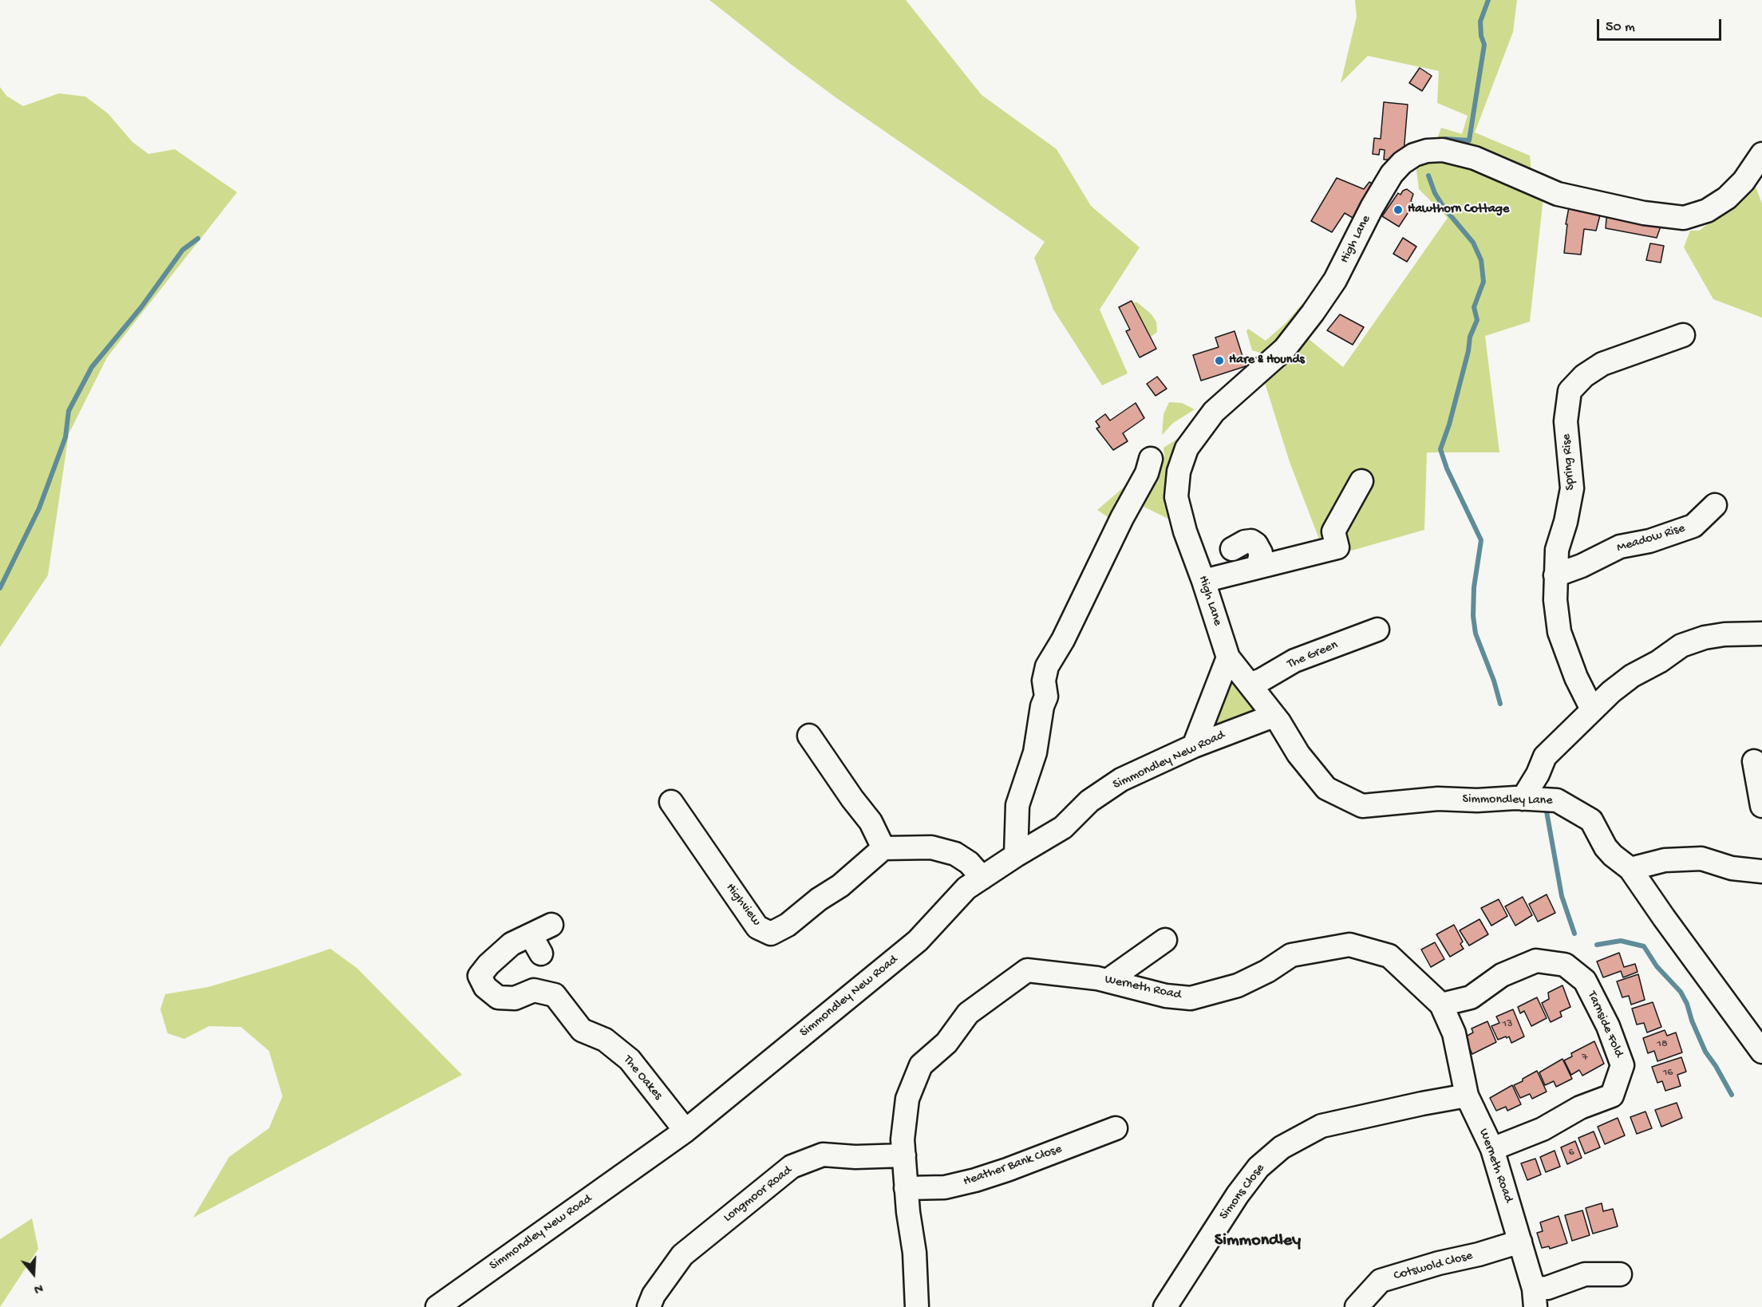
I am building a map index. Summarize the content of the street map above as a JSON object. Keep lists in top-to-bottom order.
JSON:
{
  "streets": {
    "street": [
      "High Lane",
      "Spring Rise",
      "Meadow Rise",
      "The Green",
      "Simmondley New Road",
      "Simmondley Lane",
      "Highview",
      "Werneth Road",
      "Tarnside Fold",
      "The Oakes",
      "Heather Bank Close",
      "Simons Close",
      "Longmoor Road",
      "Cotswold Close"
    ]
  },
  "crossings": [
    ["High Lane", "Simmondley Lane"],
    ["Spring Rise", "Meadow Rise"],
    ["The Green", "Simmondley Lane"],
    ["Simmondley New Road", "Simmondley Lane"],
    ["Simmondley New Road", "The Oakes"],
    ["Werneth Road", "Tarnside Fold"],
    ["Werneth Road", "Heather Bank Close"],
    ["Werneth Road", "Simons Close"],
    ["Werneth Road", "Longmoor Road"],
    ["Werneth Road", "Cotswold Close"]
  ],
  "districts": ["Simmondley"],
  "places": ["Hawthorn Cottage", "Hare & Hounds"],
  "house_numbers": [
    "13",
    "18",
    "7",
    "16",
    "6"
  ],
  "scale_bar": "50 m",
  "north": "bottom"
}
